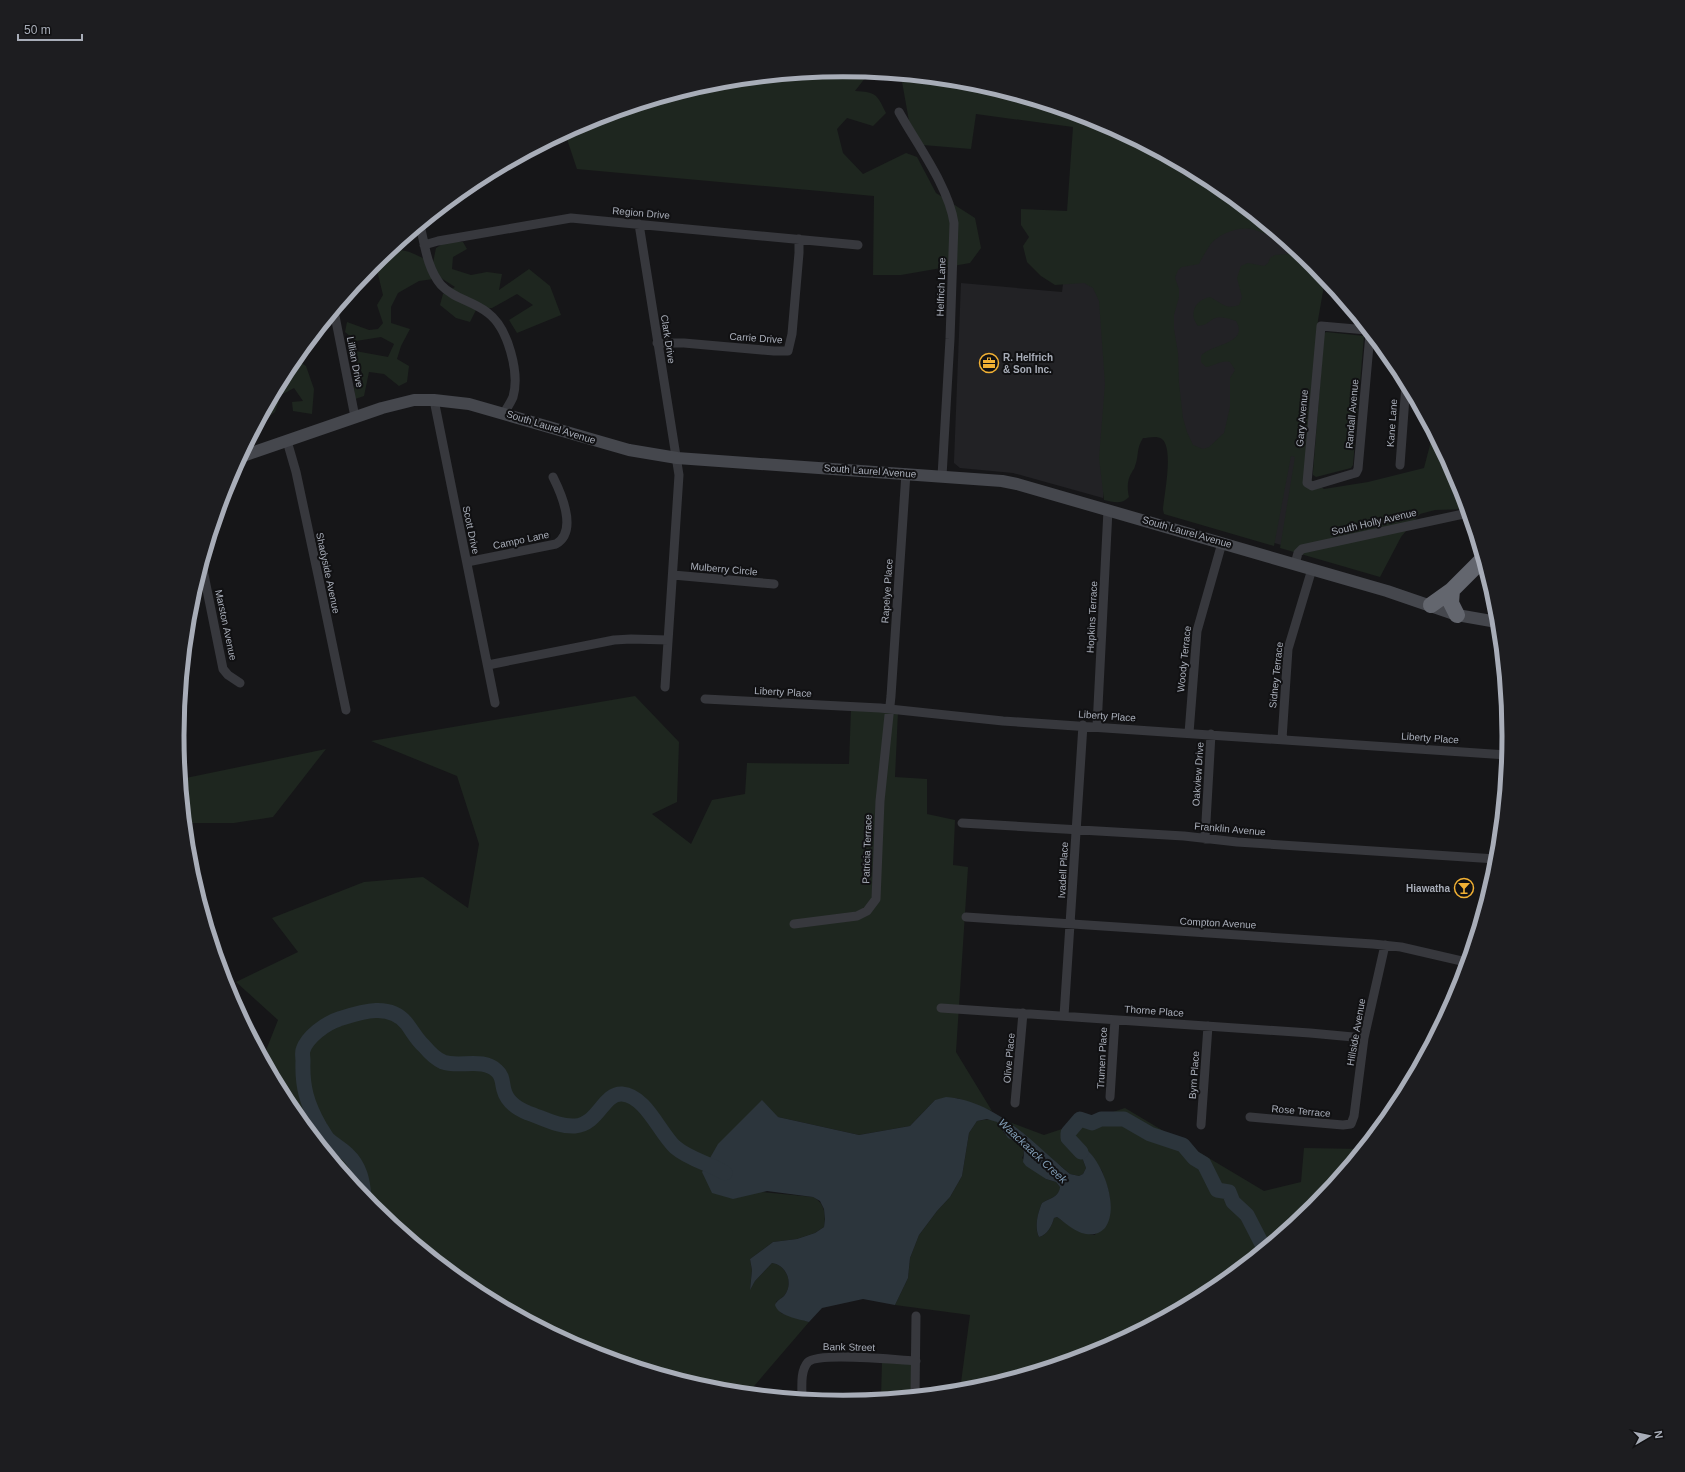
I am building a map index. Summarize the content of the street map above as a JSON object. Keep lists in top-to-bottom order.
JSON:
{
  "streets": {
    "street": [
      "Region Drive",
      "Helfrich Lane",
      "Carrie Drive",
      "Clark Drive",
      "Lillian Drive",
      "Randall Avenue",
      "Gary Avenue",
      "Kane Lane",
      "South Laurel Avenue",
      "South Holly Avenue",
      "Scott Drive",
      "Campo Lane",
      "Mulberry Circle",
      "Shadyside Avenue",
      "Rapelye Place",
      "Hopkins Terrace",
      "Marston Avenue",
      "Woody Terrace",
      "Sidney Terrace",
      "Liberty Place",
      "Oakview Drive",
      "Franklin Avenue",
      "Patricia Terrace",
      "Ivadell Place",
      "Compton Avenue",
      "Thorne Place",
      "Hillside Avenue",
      "Olive Place",
      "Trumen Place",
      "Byrn Place",
      "Rose Terrace",
      "Bank Street"
    ]
  },
  "crossings": [
    ["Region Drive", "Carrie Drive"],
    ["Region Drive", "Clark Drive"],
    ["Helfrich Lane", "South Laurel Avenue"],
    ["Carrie Drive", "Clark Drive"],
    ["Clark Drive", "South Laurel Avenue"],
    ["Lillian Drive", "South Laurel Avenue"],
    ["Randall Avenue", "Gary Avenue"],
    ["South Laurel Avenue", "South Holly Avenue"],
    ["South Laurel Avenue", "Scott Drive"],
    ["South Laurel Avenue", "Shadyside Avenue"],
    ["South Laurel Avenue", "Rapelye Place"],
    ["South Laurel Avenue", "Hopkins Terrace"],
    ["South Laurel Avenue", "Woody Terrace"],
    ["South Laurel Avenue", "Sidney Terrace"],
    ["Scott Drive", "Campo Lane"],
    ["Rapelye Place", "Liberty Place"],
    ["Rapelye Place", "Patricia Terrace"],
    ["Hopkins Terrace", "Liberty Place"],
    ["Woody Terrace", "Liberty Place"],
    ["Sidney Terrace", "Liberty Place"],
    ["Liberty Place", "Oakview Drive"],
    ["Liberty Place", "Patricia Terrace"],
    ["Liberty Place", "Ivadell Place"],
    ["Oakview Drive", "Franklin Avenue"],
    ["Franklin Avenue", "Ivadell Place"],
    ["Ivadell Place", "Compton Avenue"],
    ["Ivadell Place", "Thorne Place"],
    ["Compton Avenue", "Hillside Avenue"],
    ["Thorne Place", "Hillside Avenue"],
    ["Thorne Place", "Olive Place"],
    ["Thorne Place", "Trumen Place"],
    ["Thorne Place", "Byrn Place"],
    ["Hillside Avenue", "Rose Terrace"]
  ],
  "water": ["Waackaack Creek"],
  "places": {
    "office": ["R. Helfrich & Son Inc."],
    "bar": ["Hiawatha"]
  },
  "scale_bar": "50 m",
  "north": "right"
}
